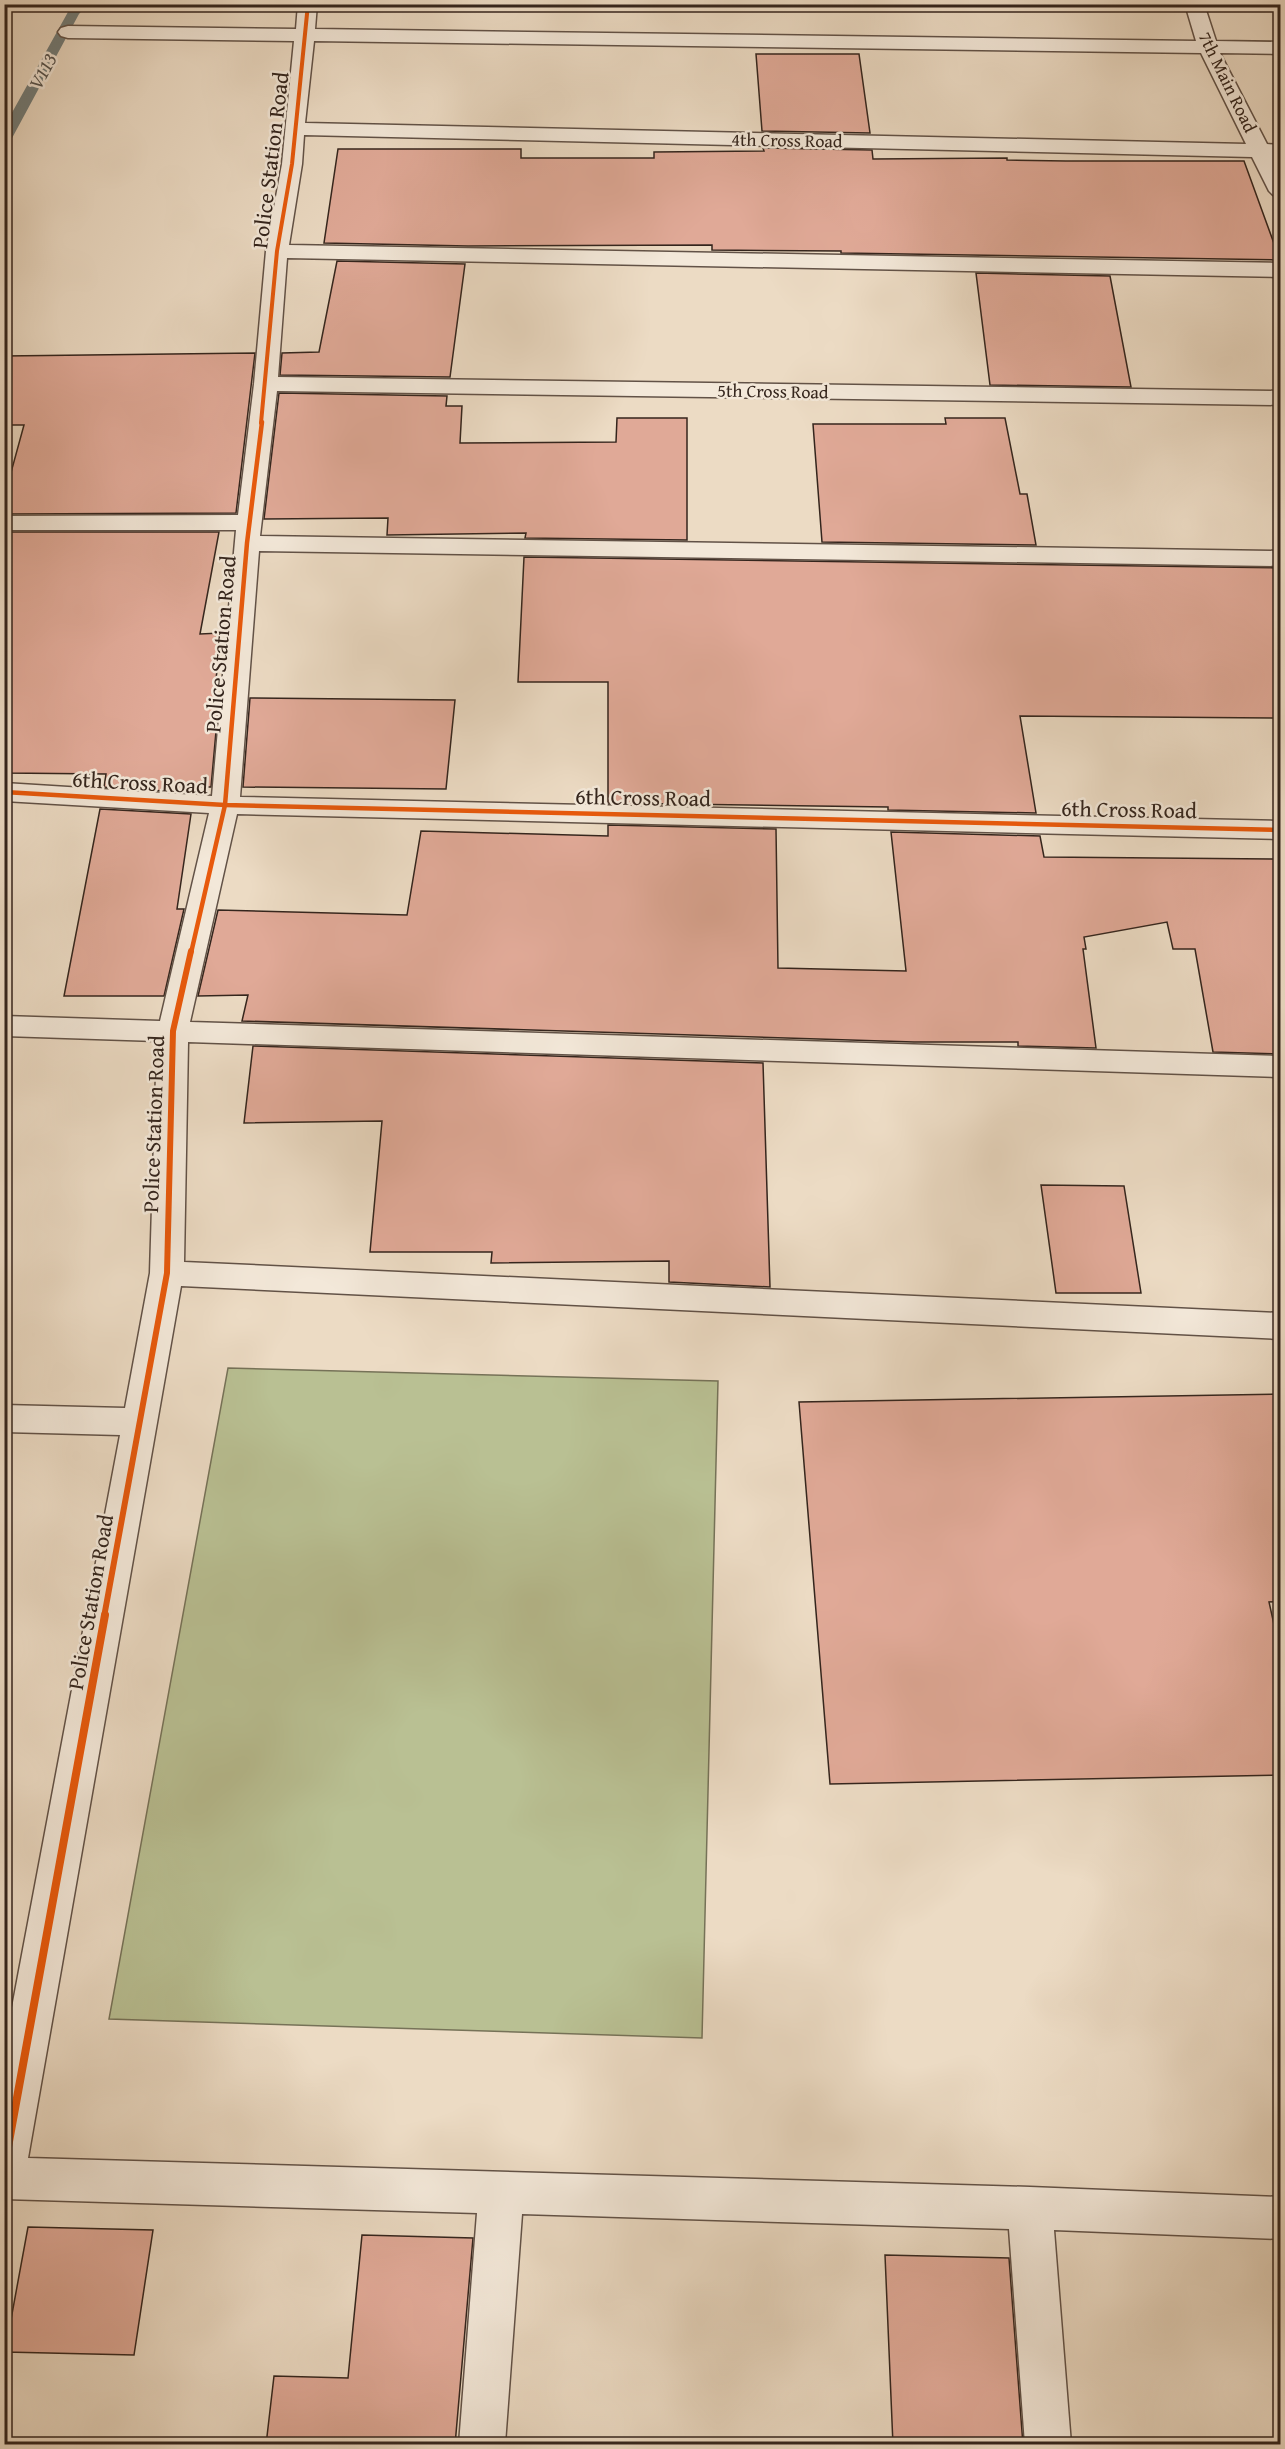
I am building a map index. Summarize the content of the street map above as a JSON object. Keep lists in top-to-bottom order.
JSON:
{
  "streets": {
    "street": [
      "7th Main Road",
      "4th Cross Road",
      "Police Station Road",
      "5th Cross Road",
      "6th Cross Road"
    ]
  },
  "crossings": [
    ["7th Main Road", "4th Cross Road"],
    ["4th Cross Road", "Police Station Road"],
    ["Police Station Road", "5th Cross Road"],
    ["Police Station Road", "6th Cross Road"]
  ],
  "water": ["V113"]
}
